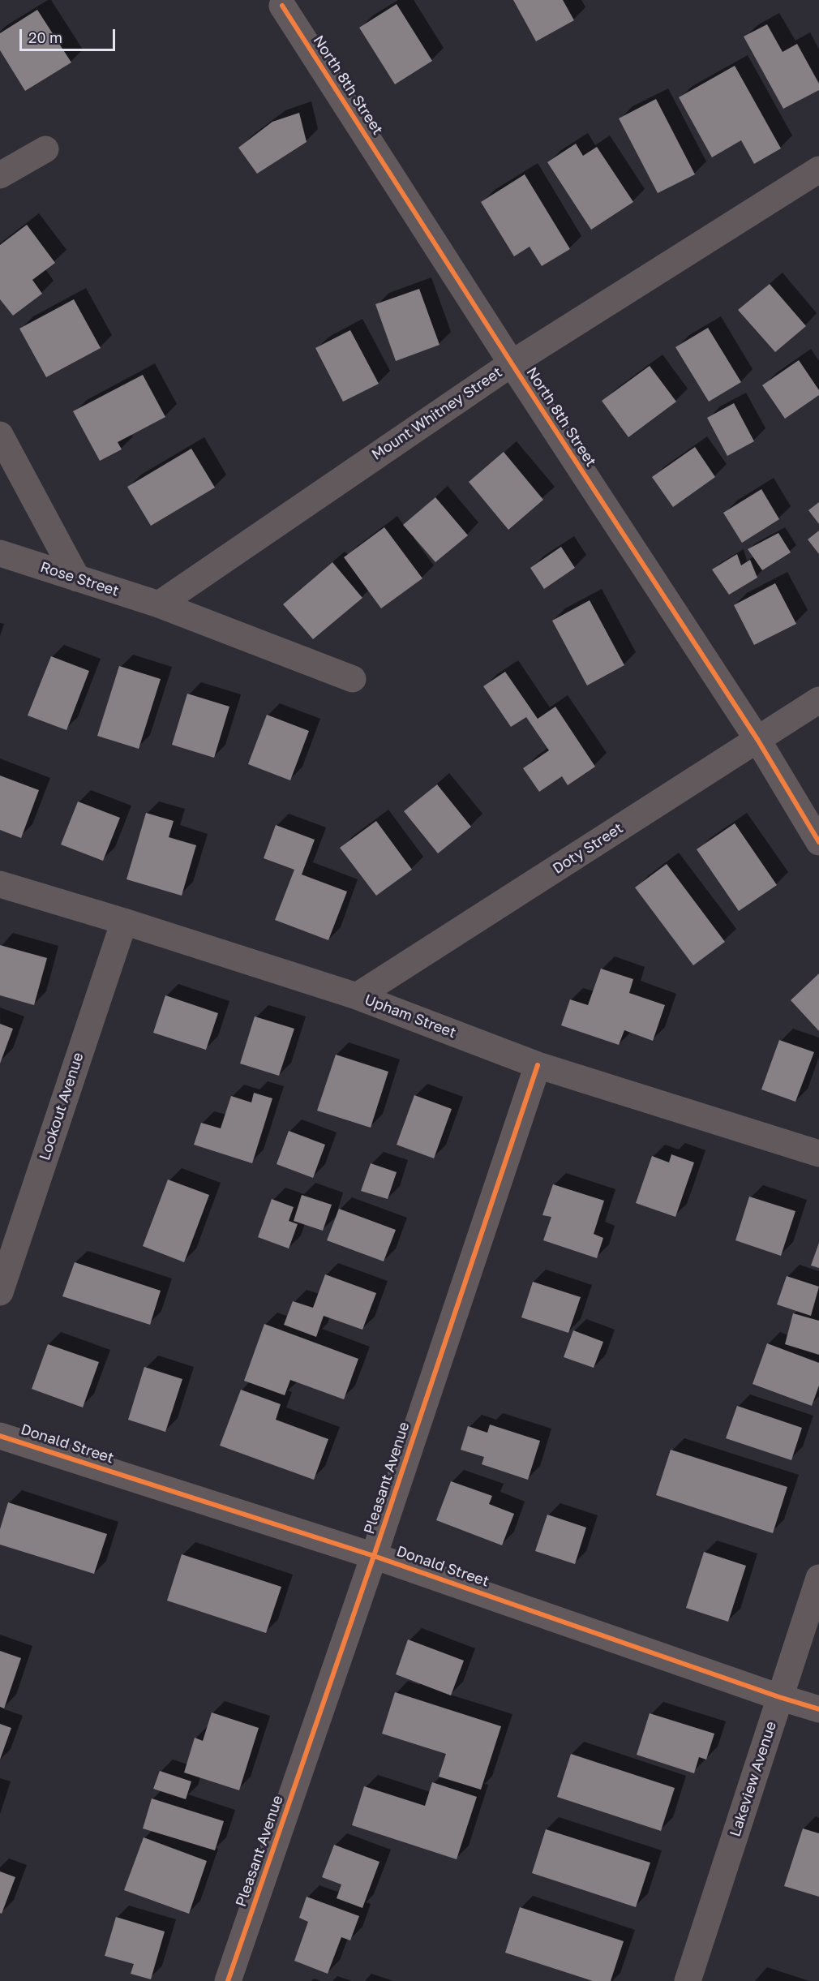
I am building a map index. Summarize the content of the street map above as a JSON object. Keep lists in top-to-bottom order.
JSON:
{
  "streets": {
    "street": [
      "North 8th Street",
      "Mount Whitney Street",
      "Rose Street",
      "Doty Street",
      "Upham Street",
      "Lookout Avenue",
      "Donald Street",
      "Pleasant Avenue",
      "Lakeview Avenue"
    ]
  },
  "crossings": [
    ["North 8th Street", "Mount Whitney Street"],
    ["North 8th Street", "Doty Street"],
    ["Mount Whitney Street", "Rose Street"],
    ["Doty Street", "Upham Street"],
    ["Upham Street", "Lookout Avenue"],
    ["Upham Street", "Pleasant Avenue"],
    ["Donald Street", "Pleasant Avenue"],
    ["Donald Street", "Lakeview Avenue"]
  ],
  "scale_bar": "20 m"
}
